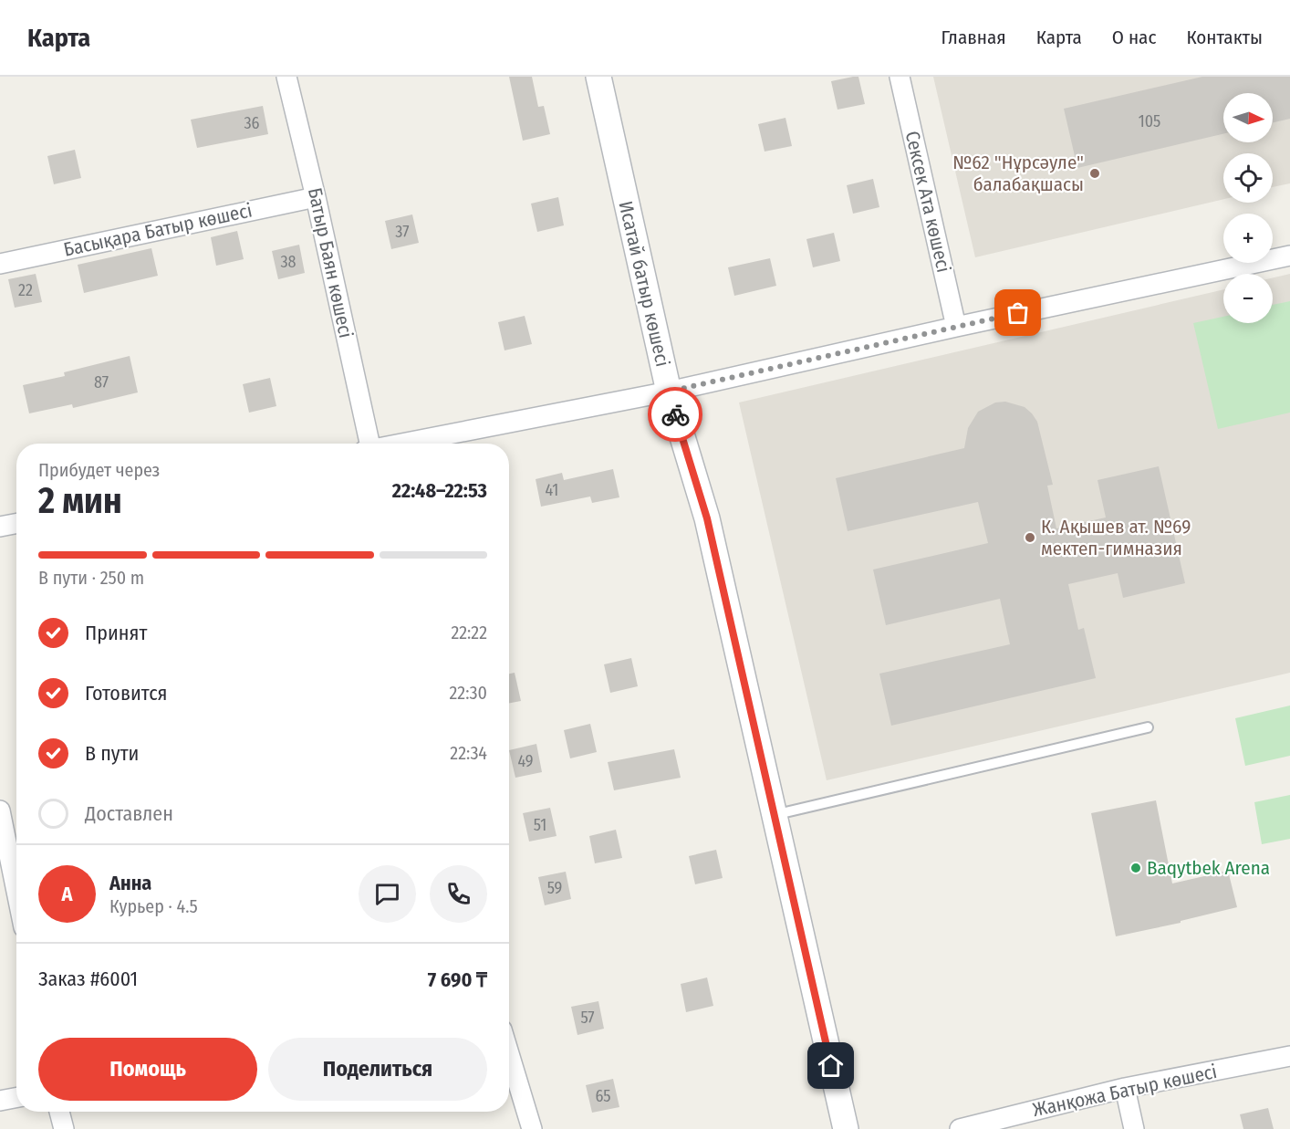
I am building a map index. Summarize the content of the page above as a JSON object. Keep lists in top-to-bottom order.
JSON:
{
  "streets": {
    "street": [
      "Сексек Ата көшесі",
      "Басықара Батыр көшесі",
      "Батыр Баян көшесі",
      "Исатай батыр көшесі",
      "Жанқожа Батыр көшесі"
    ]
  },
  "crossings": [
    ["Басықара Батыр көшесі", "Батыр Баян көшесі"]
  ],
  "places": ["№62 \"Нұрсәуле\" балабақшасы", "К. Ақышев ат. №69 мектеп-гимназия", "Baqytbek Arena"],
  "house_numbers": [
    "105",
    "36",
    "37",
    "38",
    "22",
    "87",
    "41",
    "49",
    "51",
    "59",
    "57",
    "65"
  ],
  "north": "right",
  "page": {
    "header": "Карта",
    "nav": [
      "Главная",
      "Карта",
      "О нас",
      "Контакты"
    ],
    "map_buttons": ["+", "−"],
    "heading": ["2 мин", "Прибудет через", "22:48–22:53"],
    "panel": [
      "Анна",
      "Курьер · 4.5",
      "Заказ #6001",
      "7 690 ₸"
    ],
    "bar": "В пути · 250 m",
    "list": [
      ["Принят", "22:22"],
      ["Готовится", "22:30"],
      ["В пути", "22:34"],
      "Доставлен"
    ],
    "round": "А",
    "buttons": ["Помощь", "Поделиться"]
  }
}
